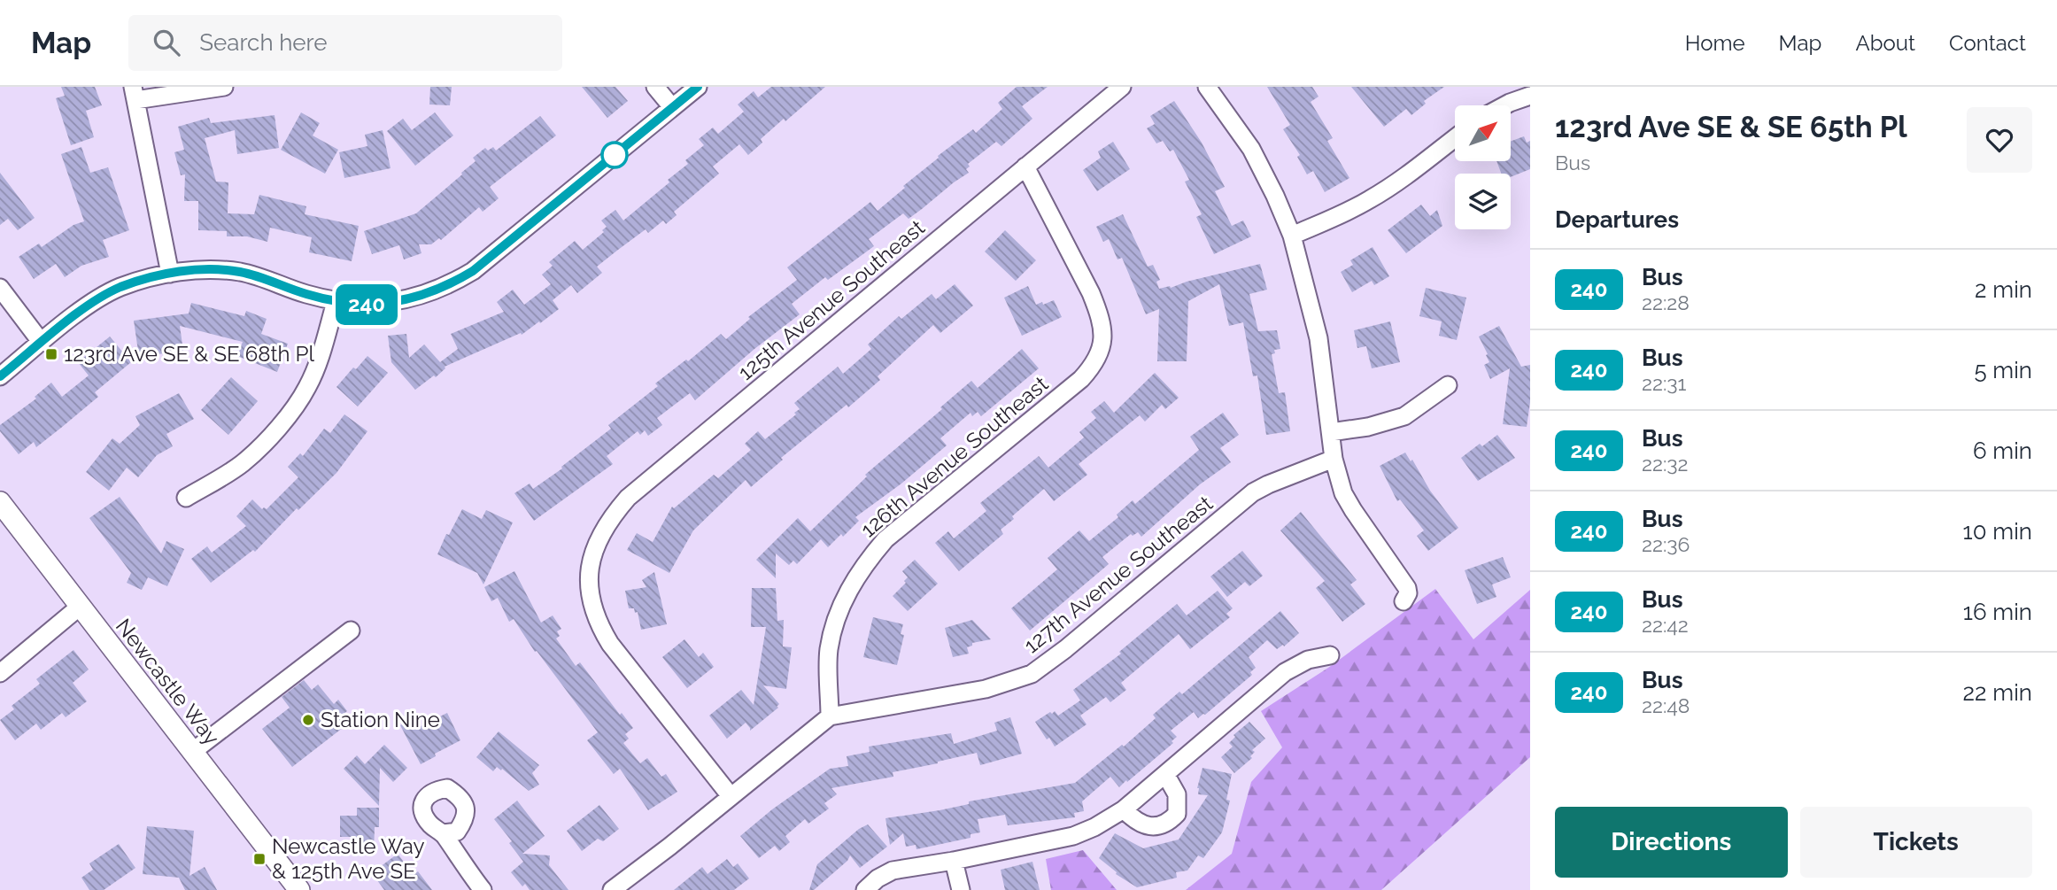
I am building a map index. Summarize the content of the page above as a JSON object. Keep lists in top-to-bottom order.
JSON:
{
  "streets": {
    "main road": ["Newcastle Way"],
    "street": ["125th Avenue Southeast", "126th Avenue Southeast", "127th Avenue Southeast"]
  },
  "crossings": [
    ["125th Avenue Southeast", "126th Avenue Southeast"],
    ["125th Avenue Southeast", "127th Avenue Southeast"],
    ["126th Avenue Southeast", "127th Avenue Southeast"]
  ],
  "places": {
    "transit": ["123rd Ave SE & SE 68th Pl", "Newcastle Way & 125th Ave SE"],
    "other": ["Station Nine"]
  },
  "lines": ["bus line 240"],
  "north": "top right",
  "page": {
    "header": "Map",
    "search": "Search here",
    "nav": [
      "Home",
      "Map",
      "About",
      "Contact"
    ],
    "on_map": "240",
    "heading": [
      ["123rd Ave SE & SE 65th Pl", "Bus"],
      "Departures"
    ],
    "list": [
      {
        "mark": "240",
        "name": "Bus",
        "note": "22:28",
        "value": "2 min"
      },
      {
        "mark": "240",
        "name": "Bus",
        "note": "22:31",
        "value": "5 min"
      },
      {
        "mark": "240",
        "name": "Bus",
        "note": "22:32",
        "value": "6 min"
      },
      {
        "mark": "240",
        "name": "Bus",
        "note": "22:36",
        "value": "10 min"
      },
      {
        "mark": "240",
        "name": "Bus",
        "note": "22:42",
        "value": "16 min"
      },
      {
        "mark": "240",
        "name": "Bus",
        "note": "22:48",
        "value": "22 min"
      }
    ],
    "buttons": ["Directions", "Tickets"]
  }
}
